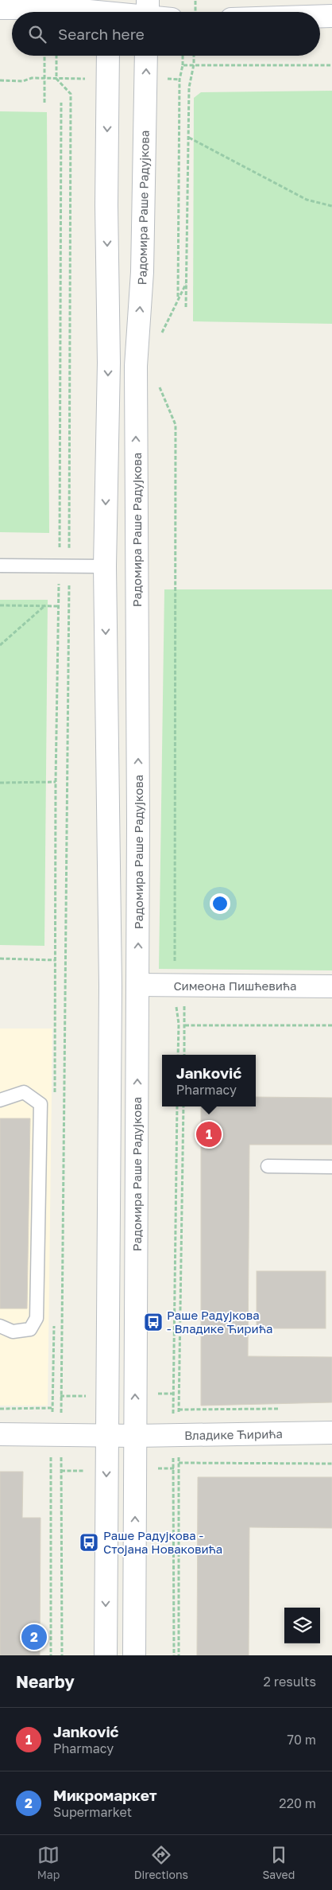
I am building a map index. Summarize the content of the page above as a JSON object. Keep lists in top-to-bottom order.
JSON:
{
  "streets": {
    "street": ["Радомира Раше Радујкова", "Симеона Пишћевића", "Владике Ћирића"]
  },
  "crossings": [
    ["Радомира Раше Радујкова", "Симеона Пишћевића"],
    ["Радомира Раше Радујкова", "Владике Ћирића"]
  ],
  "places": {
    "bus stop": ["Раше Радујкова - Владике Ћирића", "Раше Радујкова - Стојана Новаковића"]
  },
  "page": {
    "search": "Search here",
    "popup": ["Janković", "Pharmacy"],
    "pins": ["1", "2"],
    "heading": ["Nearby", "2 results"],
    "list": [
      {
        "mark": "1",
        "name": "Janković",
        "note": "Pharmacy",
        "value": "70 m"
      },
      {
        "mark": "2",
        "name": "Микромаркет",
        "note": "Supermarket",
        "value": "220 m"
      }
    ],
    "nav": ["Map", "Directions", "Saved"]
  }
}
